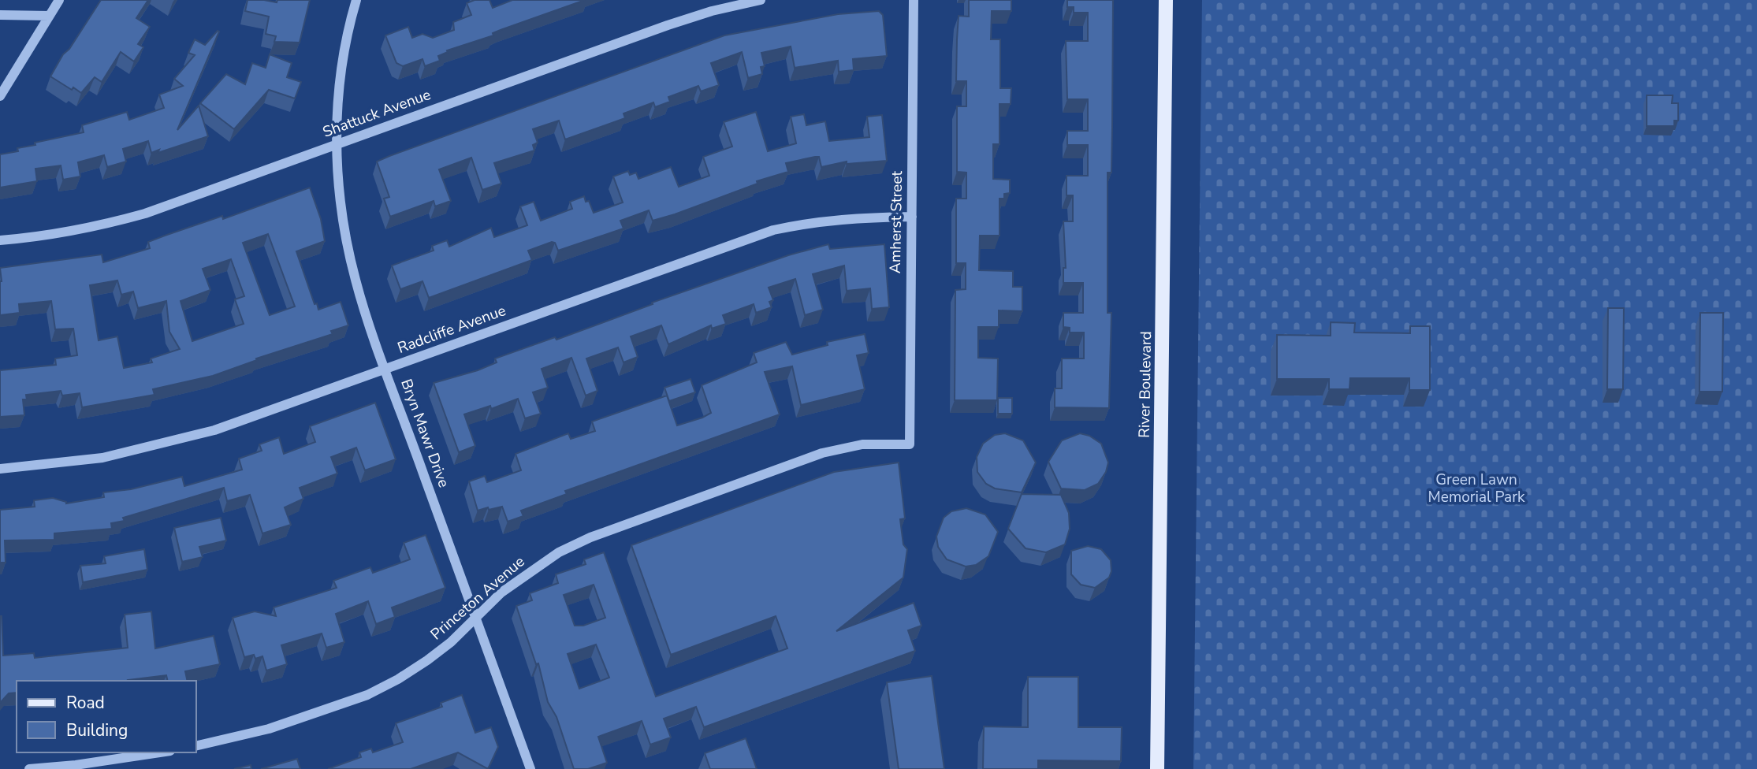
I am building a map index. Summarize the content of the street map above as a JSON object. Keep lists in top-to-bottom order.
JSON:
{
  "streets": {
    "main road": ["River Boulevard"],
    "street": [
      "Shattuck Avenue",
      "Amherst Street",
      "Radcliffe Avenue",
      "Bryn Mawr Drive",
      "Princeton Avenue"
    ]
  },
  "crossings": [
    ["Shattuck Avenue", "Bryn Mawr Drive"],
    ["Amherst Street", "Radcliffe Avenue"],
    ["Amherst Street", "Princeton Avenue"],
    ["Radcliffe Avenue", "Bryn Mawr Drive"],
    ["Bryn Mawr Drive", "Princeton Avenue"]
  ],
  "parks": ["Green Lawn Memorial Park"],
  "legend": ["Road", "Building"]
}
